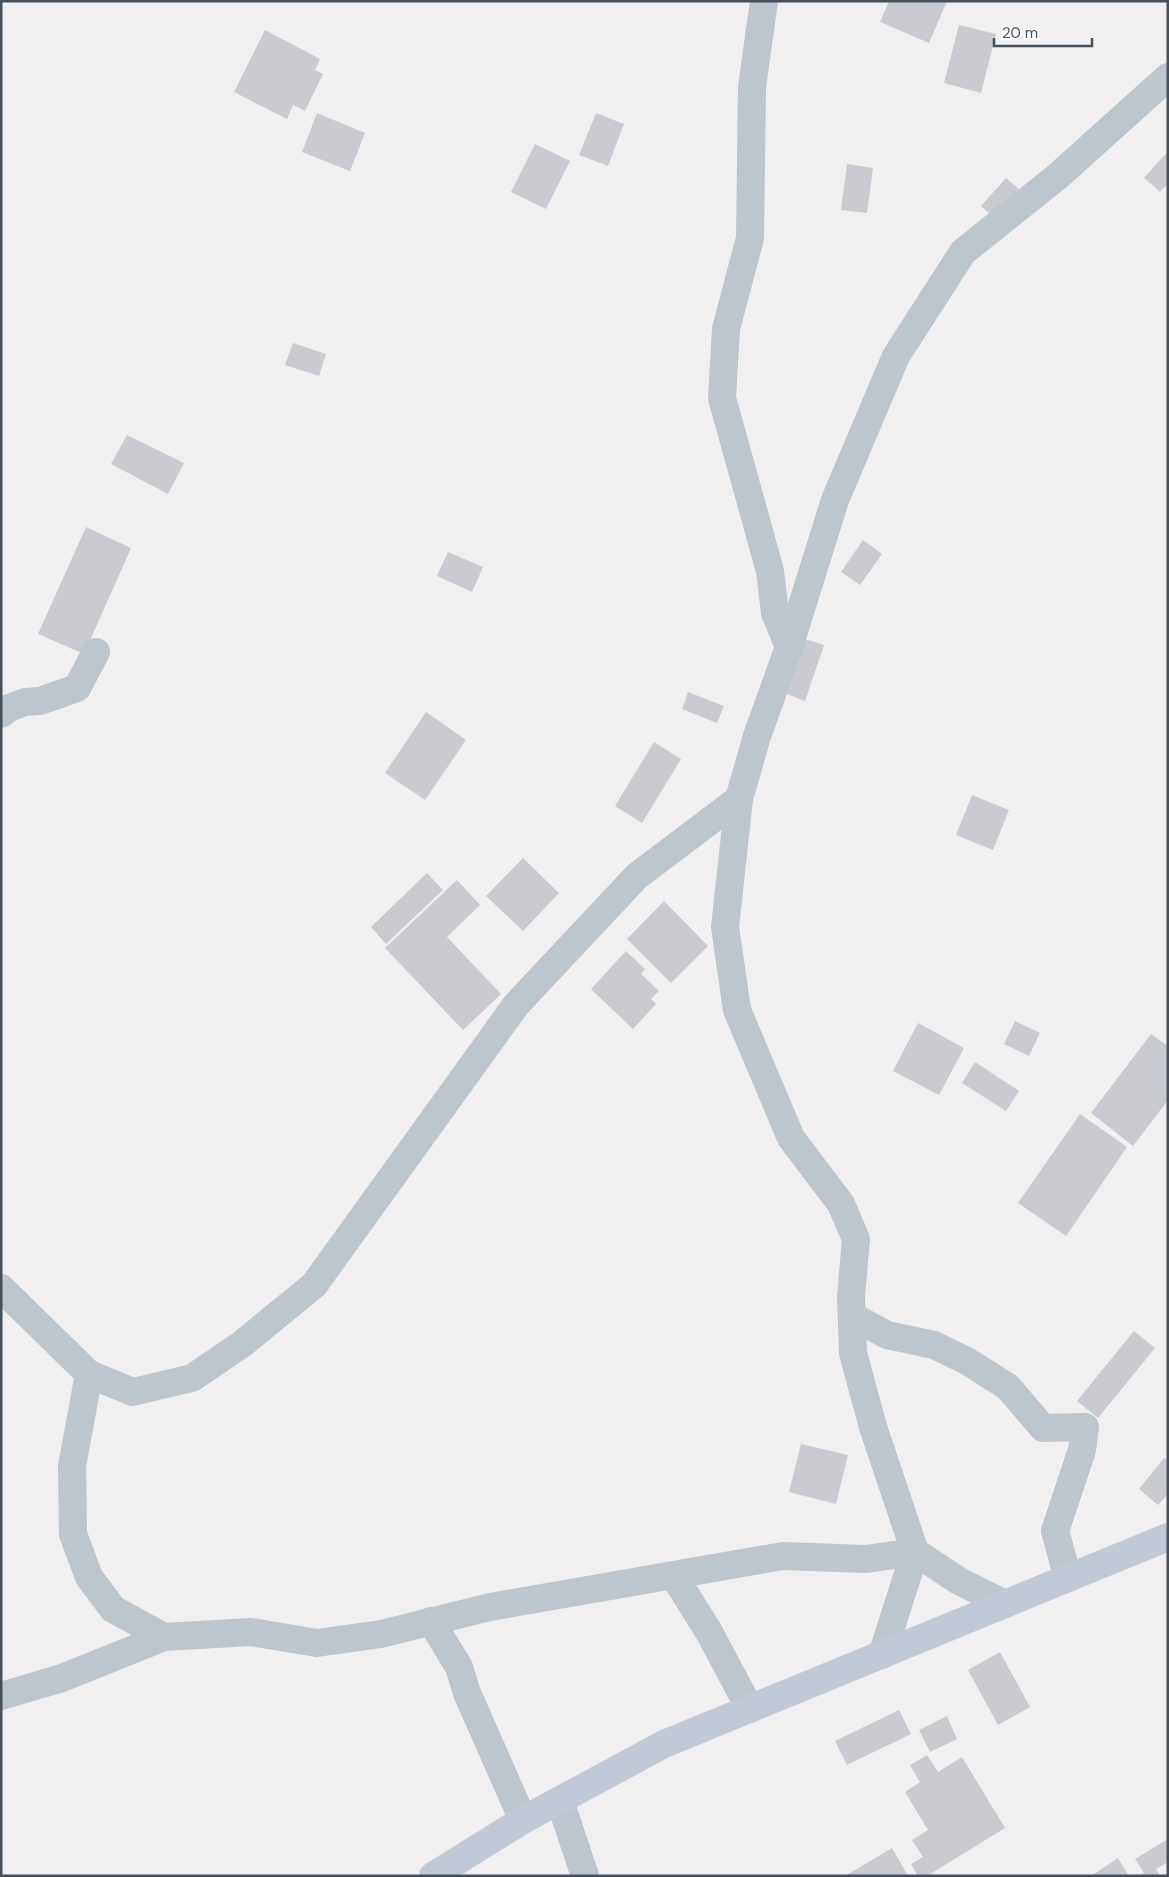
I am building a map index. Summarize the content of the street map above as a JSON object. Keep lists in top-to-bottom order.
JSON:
{
  "scale_bar": "20 m"
}
